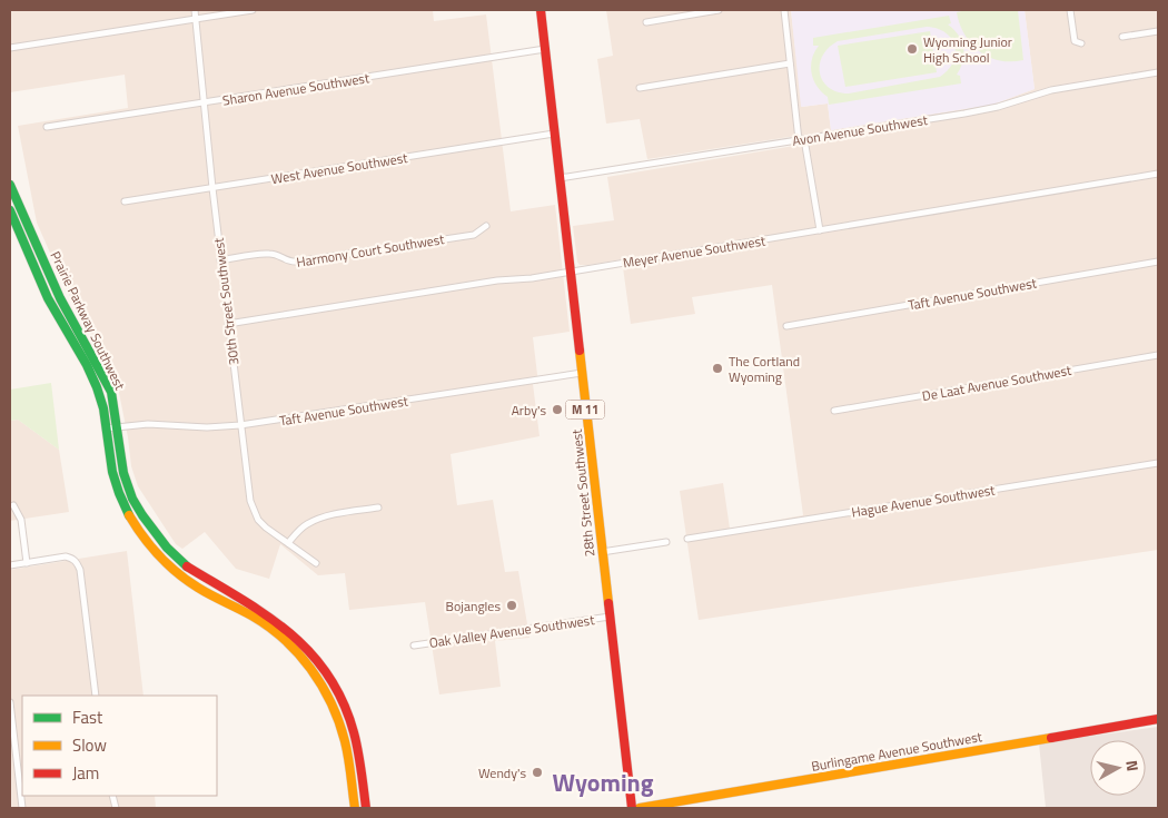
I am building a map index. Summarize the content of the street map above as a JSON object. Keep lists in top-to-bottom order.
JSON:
{
  "streets": {
    "street": [
      "Sharon Avenue Southwest",
      "Avon Avenue Southwest",
      "West Avenue Southwest",
      "Harmony Court Southwest",
      "Meyer Avenue Southwest",
      "Taft Avenue Southwest",
      "30th Street Southwest",
      "Prairie Parkway Southwest",
      "De Laat Avenue Southwest",
      "M 11",
      "28th Street Southwest",
      "Hague Avenue Southwest",
      "Oak Valley Avenue Southwest",
      "Burlingame Avenue Southwest"
    ]
  },
  "crossings": [
    ["Sharon Avenue Southwest", "30th Street Southwest"],
    ["Sharon Avenue Southwest", "28th Street Southwest"],
    ["Avon Avenue Southwest", "28th Street Southwest"],
    ["West Avenue Southwest", "30th Street Southwest"],
    ["West Avenue Southwest", "28th Street Southwest"],
    ["Harmony Court Southwest", "30th Street Southwest"],
    ["Meyer Avenue Southwest", "30th Street Southwest"],
    ["Meyer Avenue Southwest", "28th Street Southwest"],
    ["Taft Avenue Southwest", "30th Street Southwest"],
    ["Taft Avenue Southwest", "Prairie Parkway Southwest"],
    ["Taft Avenue Southwest", "28th Street Southwest"],
    ["28th Street Southwest", "Oak Valley Avenue Southwest"]
  ],
  "districts": ["Wyoming"],
  "places": [
    "Wyoming Junior High School",
    "The Cortland Wyoming",
    "Arby's",
    "Bojangles",
    "Wendy's"
  ],
  "legend": ["Fast", "Slow", "Jam"],
  "north": "right"
}
